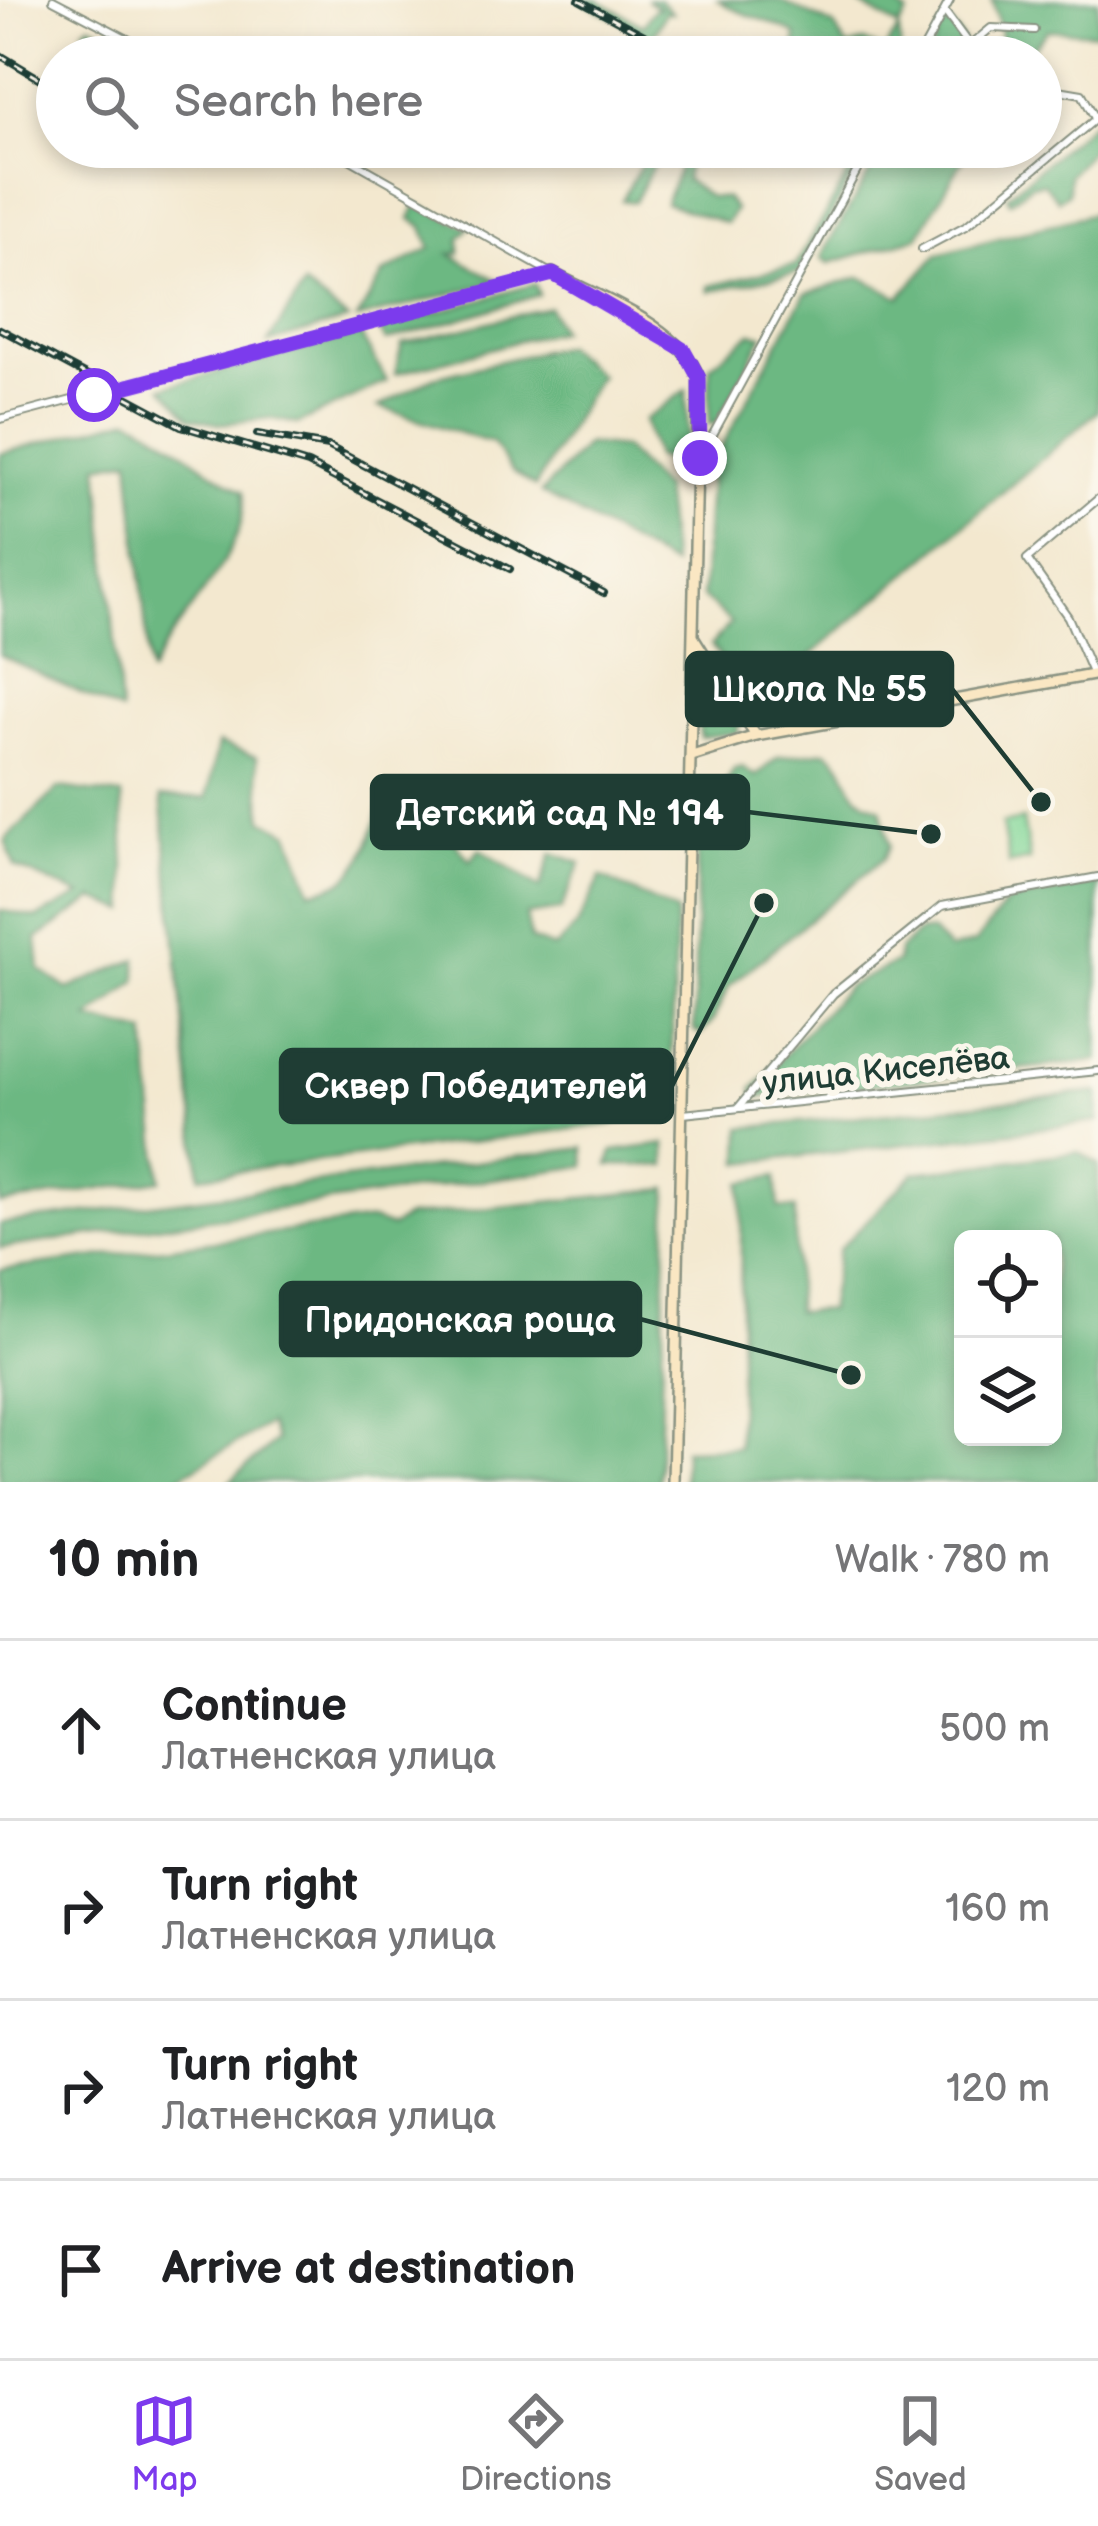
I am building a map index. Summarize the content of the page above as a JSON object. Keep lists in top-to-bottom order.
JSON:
{
  "streets": {
    "street": ["улица Киселёва"]
  },
  "places": [
    "Школа № 55",
    "Детский сад № 194",
    "Сквер Победителей",
    "Придонская роща"
  ],
  "page": {
    "search": "Search here",
    "heading": ["10 min", "Walk · 780 m"],
    "list": [
      ["Continue", "Латненская улица", "500 m"],
      ["Turn right", "Латненская улица", "160 m"],
      ["Turn right", "Латненская улица", "120 m"],
      "Arrive at destination"
    ],
    "nav": ["Map", "Directions", "Saved"]
  }
}
